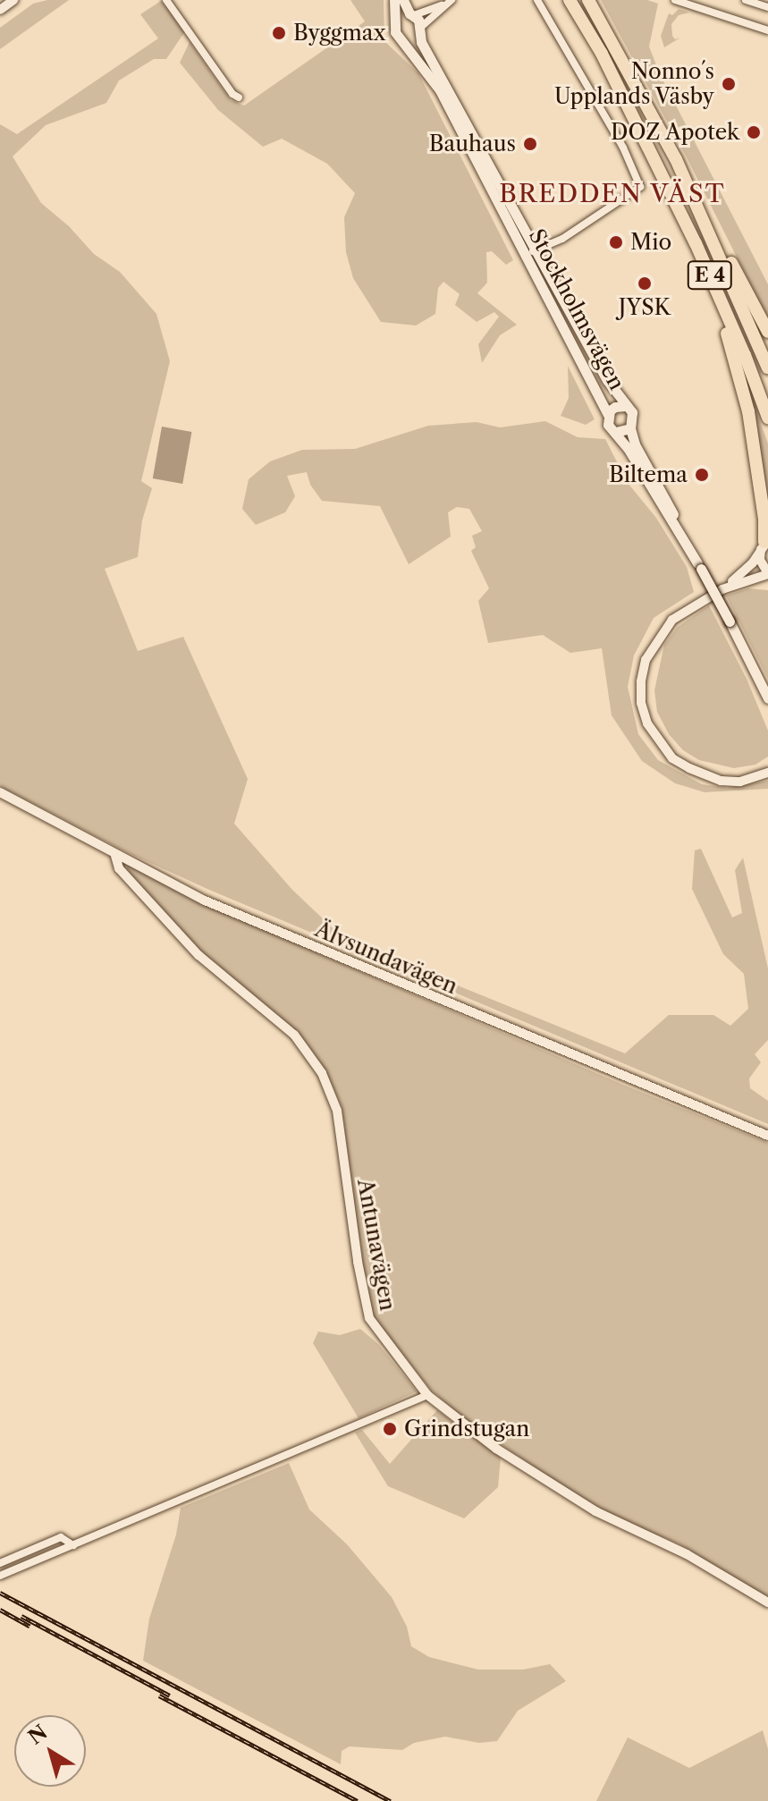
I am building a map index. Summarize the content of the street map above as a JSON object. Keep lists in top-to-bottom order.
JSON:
{
  "streets": {
    "highway": ["E 4"],
    "main road": ["Stockholmsvägen"],
    "street": ["Älvsundavägen", "Antunavägen"]
  },
  "crossings": [
    ["Älvsundavägen", "Antunavägen"]
  ],
  "districts": ["BREDDEN VÄST"],
  "places": [
    "Byggmax",
    "Nonno´s Upplands Väsby",
    "DOZ Apotek",
    "Bauhaus",
    "Mio",
    "JYSK",
    "Biltema",
    "Grindstugan"
  ],
  "north": "top left"
}
